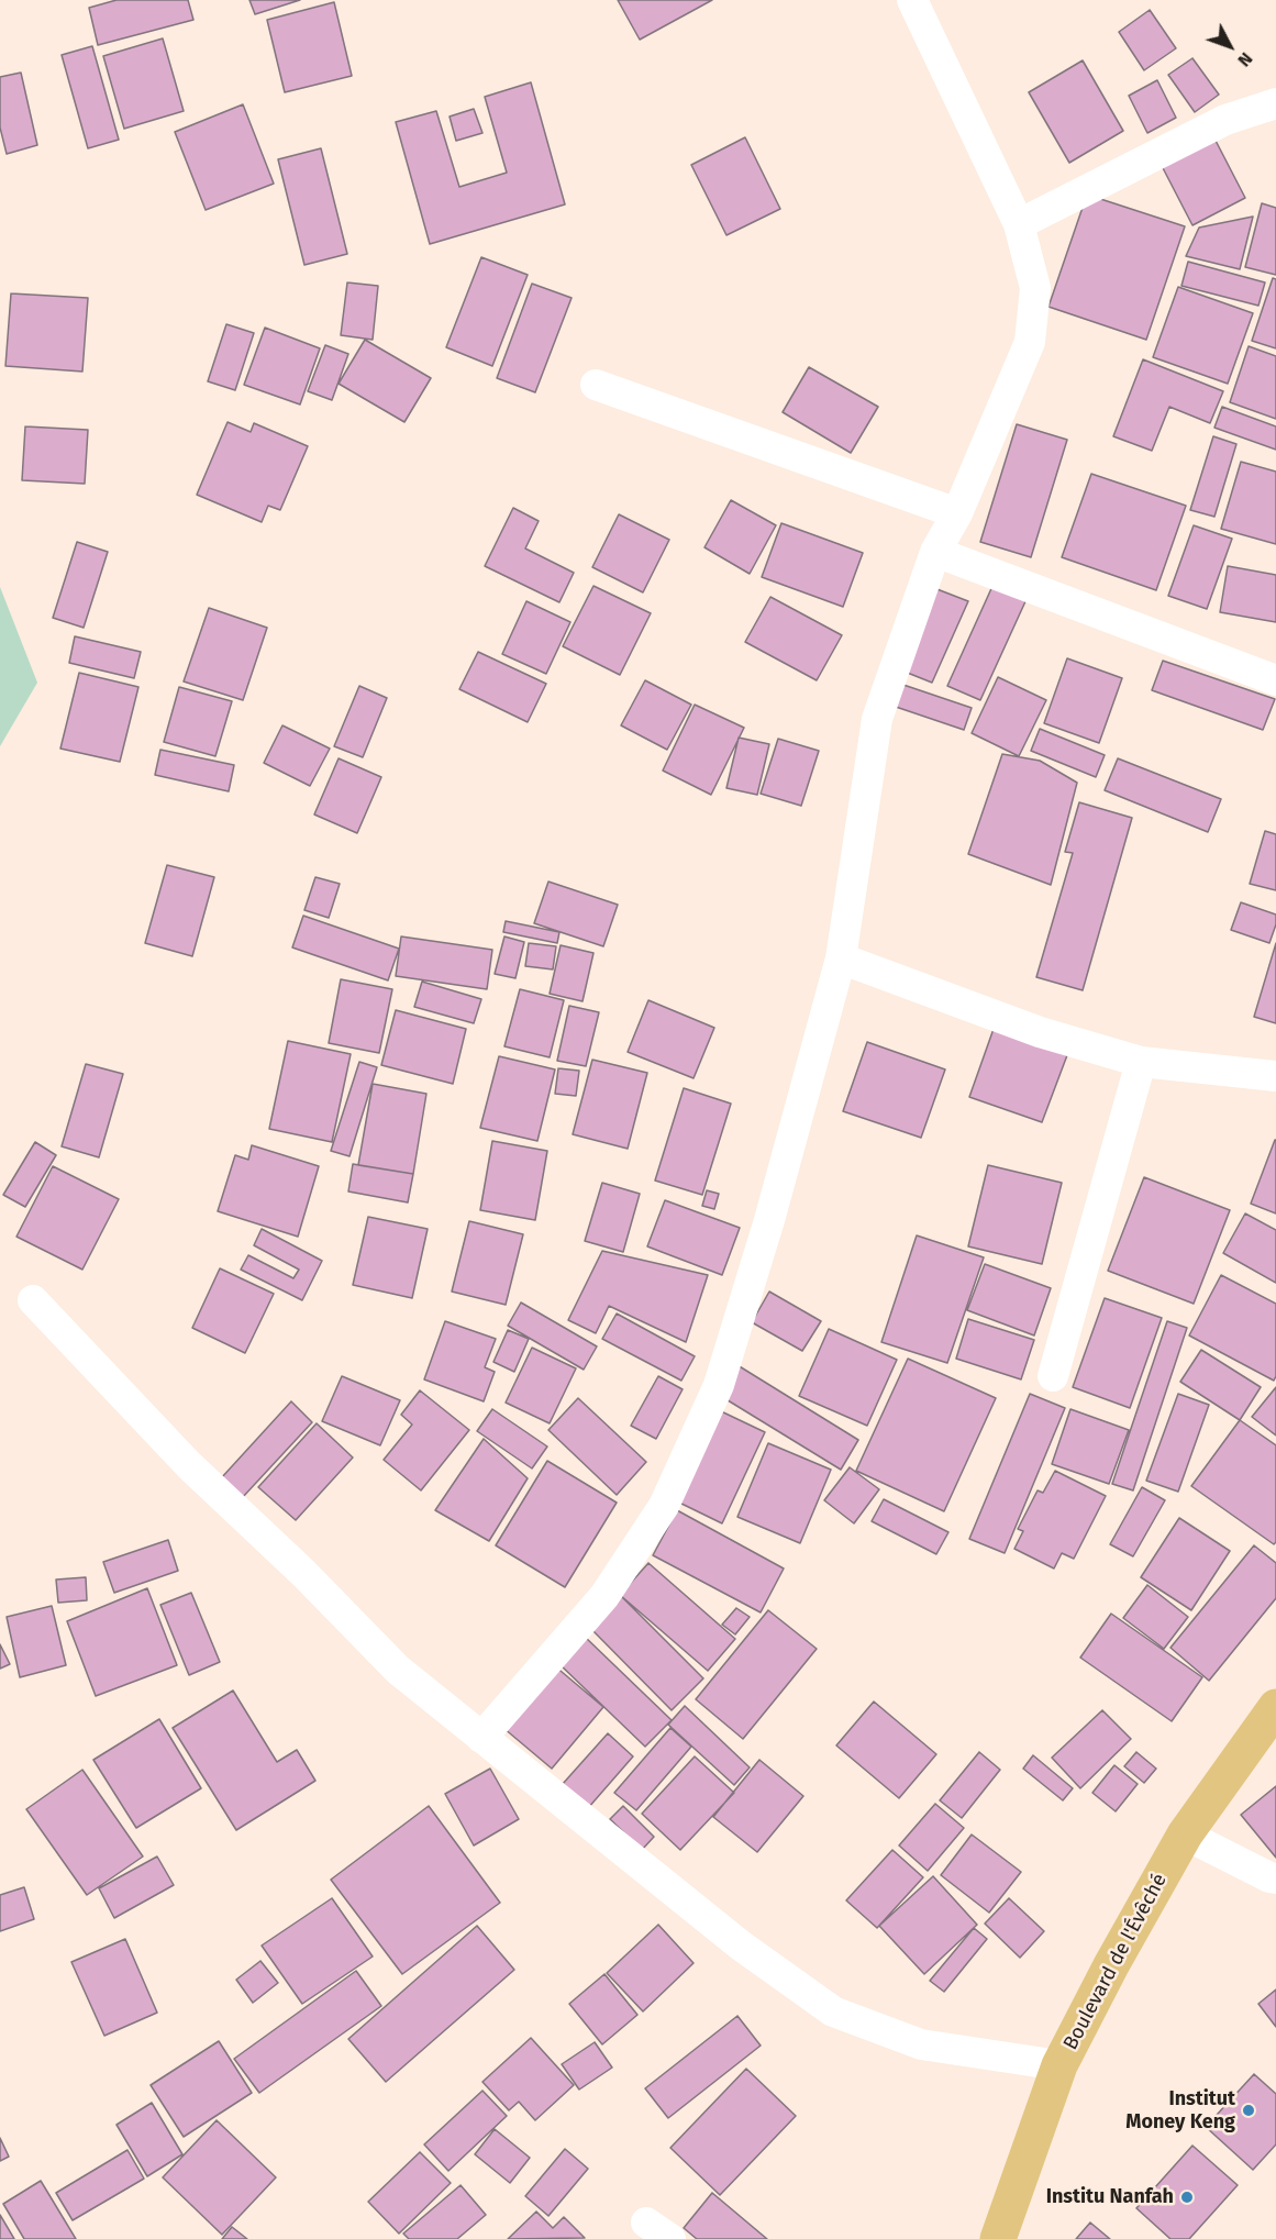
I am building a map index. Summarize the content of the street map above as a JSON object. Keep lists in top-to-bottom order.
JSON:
{
  "streets": {
    "main road": ["Boulevard de l'Évêché"]
  },
  "places": ["Institut Money Keng", "Institu Nanfah"],
  "north": "bottom right"
}
